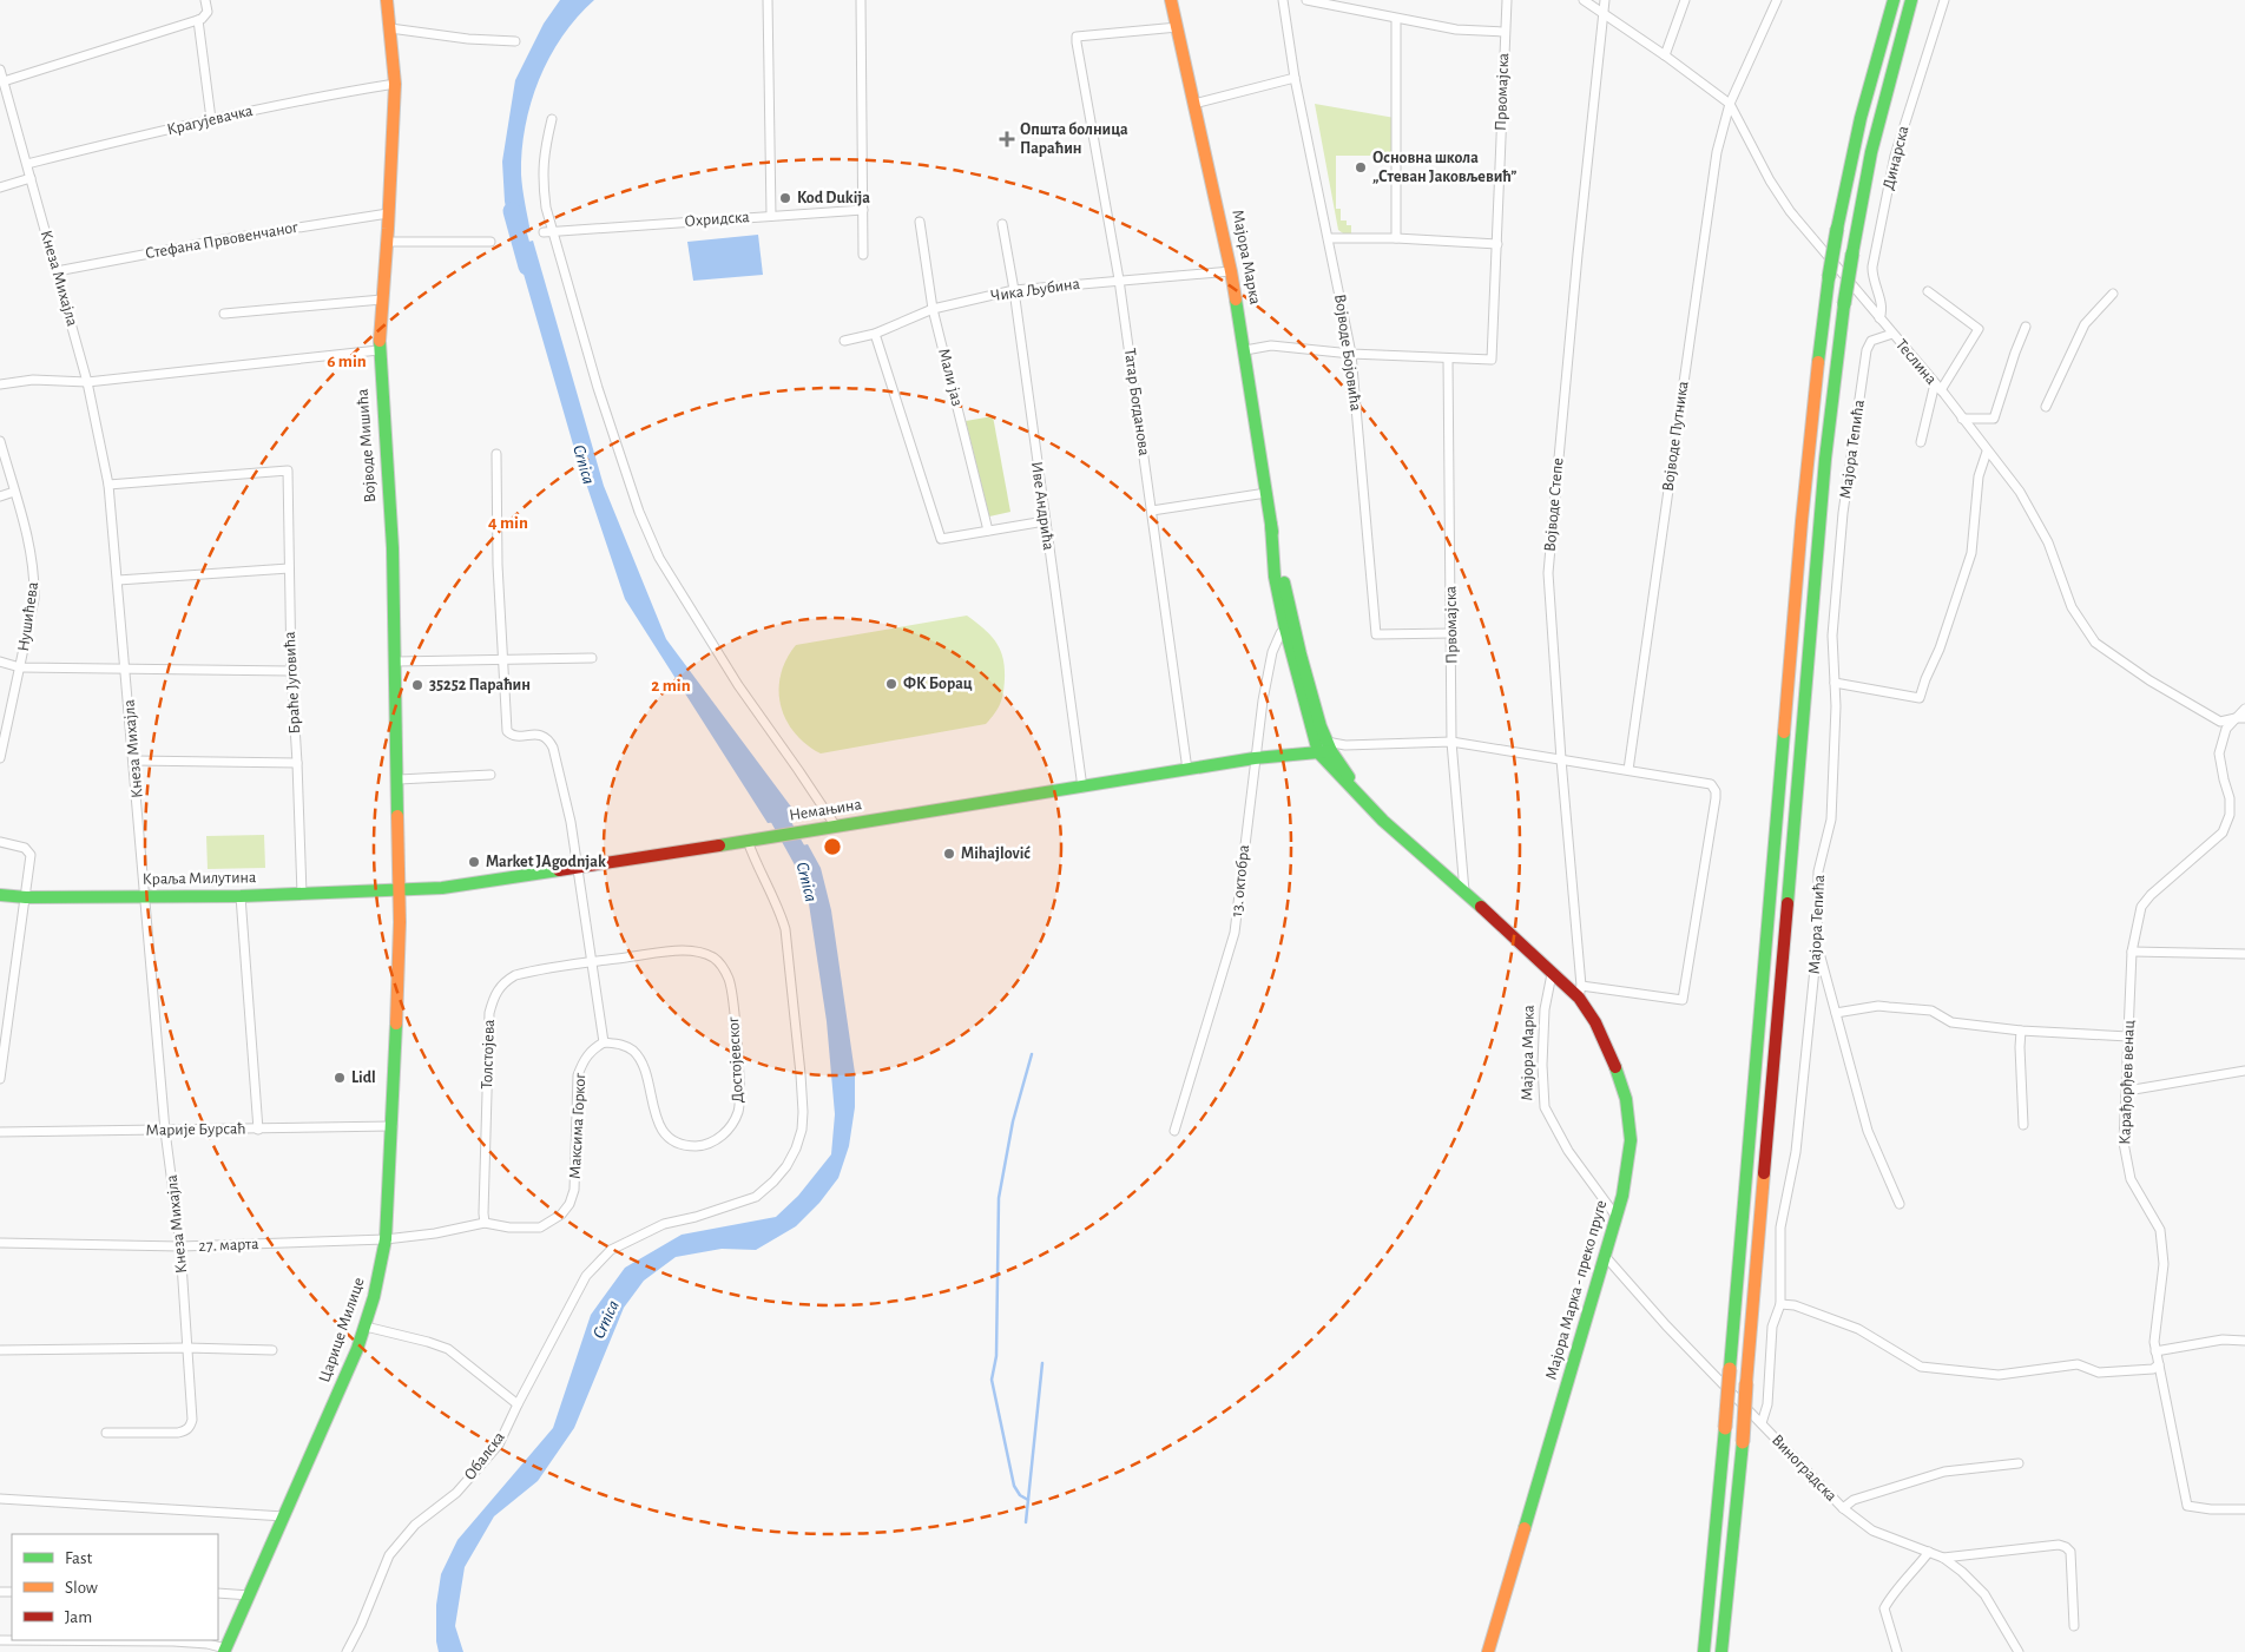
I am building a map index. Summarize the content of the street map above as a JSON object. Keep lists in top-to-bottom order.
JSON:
{
  "streets": {
    "main road": [
      "Мајора Марка",
      "Војводе Мишића",
      "Немањина",
      "Краља Милутина",
      "Мајора Марка - преко пруге",
      "Царице Милице"
    ],
    "street": [
      "Првомајска",
      "Крагујевачка",
      "Динарска",
      "Охридска",
      "Стефана Првовенчаног",
      "Кнеза Михајла",
      "Чика Љубина",
      "Војводе Бојовића",
      "Теслина",
      "Мали јаз",
      "Татар Богданова",
      "Војводе Путника",
      "Мајора Тепића",
      "Војводе Степе",
      "Иве Андрића",
      "Нушићева",
      "Браће Југовића",
      "13. октобра",
      "Толстојева",
      "Достојевског",
      "Карађорђев венац",
      "Максима Горког",
      "Марије Бурсаћ",
      "27. марта",
      "Обалска",
      "Виноградска"
    ]
  },
  "crossings": [
    ["Првомајска", "Мајора Марка"],
    ["Првомајска", "Војводе Бојовића"],
    ["Крагујевачка", "Кнеза Михајла"],
    ["Крагујевачка", "Војводе Мишића"],
    ["Динарска", "Теслина"],
    ["Стефана Првовенчаног", "Кнеза Михајла"],
    ["Стефана Првовенчаног", "Војводе Мишића"],
    ["Мајора Марка", "Чика Љубина"],
    ["Мајора Марка", "Татар Богданова"],
    ["Мајора Марка", "Немањина"],
    ["Мајора Марка", "13. октобра"],
    ["Мајора Марка", "Мајора Марка - преко пруге"],
    ["Кнеза Михајла", "Браће Југовића"],
    ["Кнеза Михајла", "Краља Милутина"],
    ["Кнеза Михајла", "Марије Бурсаћ"],
    ["Кнеза Михајла", "27. марта"],
    ["Чика Љубина", "Мали јаз"],
    ["Чика Љубина", "Татар Богданова"],
    ["Чика Љубина", "Иве Андрића"],
    ["Теслина", "Војводе Путника"],
    ["Теслина", "Мајора Тепића"],
    ["Теслина", "Војводе Степе"],
    ["Теслина", "Карађорђев венац"],
    ["Татар Богданова", "Немањина"],
    ["Војводе Мишића", "Немањина"],
    ["Војводе Мишића", "Краља Милутина"],
    ["Војводе Мишића", "Царице Милице"],
    ["Мајора Тепића", "Виноградска"],
    ["Војводе Степе", "Мајора Марка - преко пруге"],
    ["Иве Андрића", "Немањина"],
    ["Браће Југовића", "Краља Милутина"],
    ["Немањина", "Краља Милутина"],
    ["Немањина", "13. октобра"],
    ["Немањина", "Царице Милице"],
    ["Немањина", "Обалска"],
    ["Краља Милутина", "Царице Милице"],
    ["Толстојева", "Достојевског"],
    ["Толстојева", "Максима Горког"],
    ["Достојевског", "Максима Горког"],
    ["Максима Горког", "27. марта"],
    ["Максима Горког", "Царице Милице"],
    ["Марије Бурсаћ", "Царице Милице"],
    ["27. марта", "Царице Милице"],
    ["Мајора Марка - преко пруге", "Виноградска"]
  ],
  "water": ["Crnica"],
  "places": {
    "health": ["Општа болница Параћин"],
    "other": [
      "Основна школа „Стеван Јаковљевић”",
      "Kod Dukija",
      "ФК Борац",
      "35252 Параћин",
      "Mihajlović",
      "Market JAgodnjak",
      "Lidl"
    ]
  },
  "legend": ["Fast", "Slow", "Jam"],
  "rings": ["6 min", "4 min", "2 min"]
}
